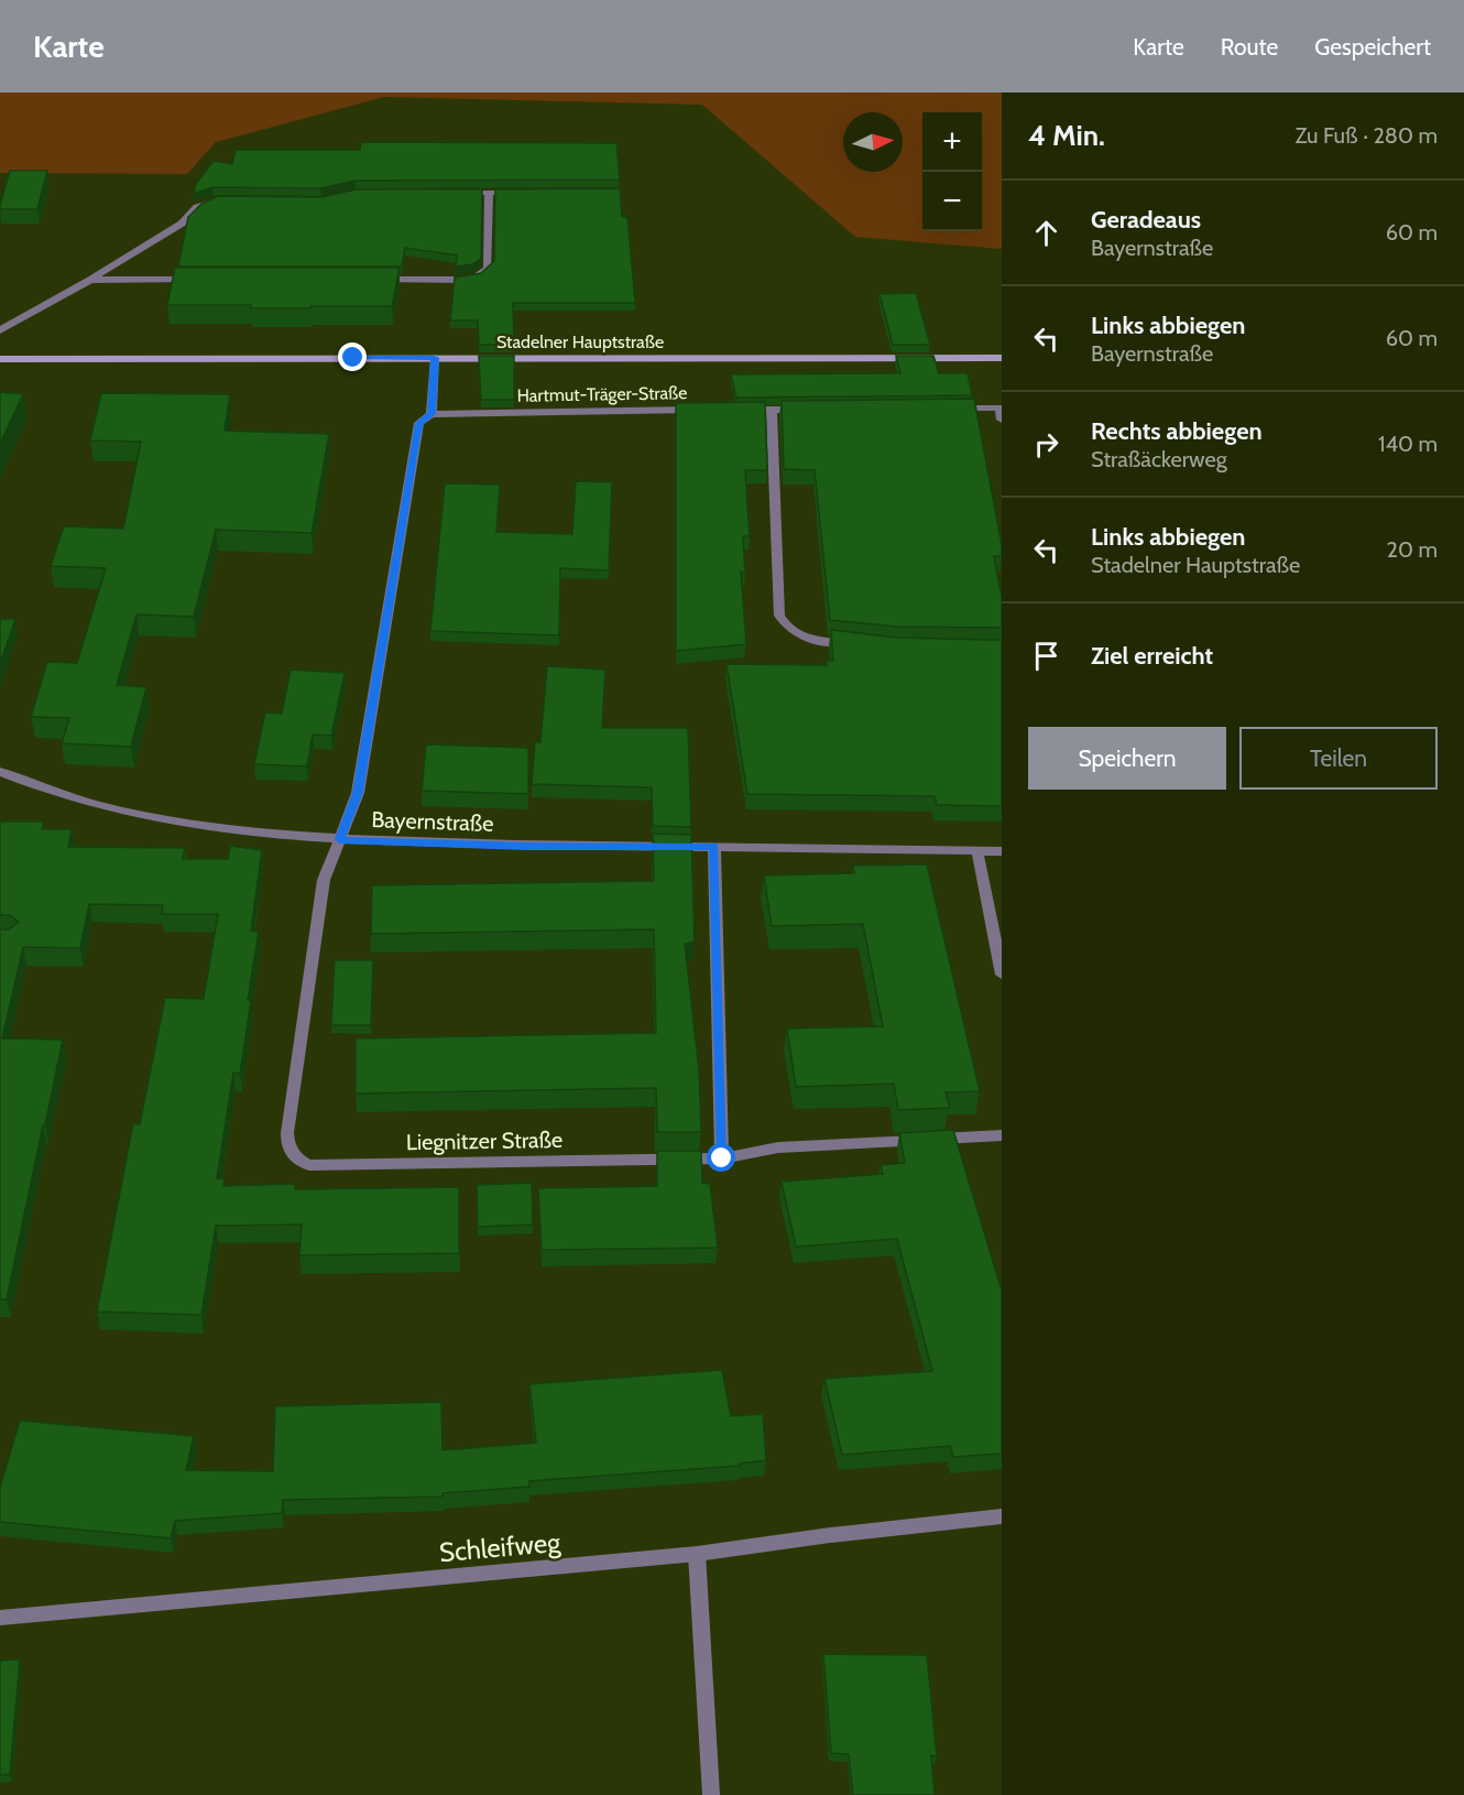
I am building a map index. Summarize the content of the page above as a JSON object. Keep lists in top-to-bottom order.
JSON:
{
  "streets": {
    "main road": ["Stadelner Hauptstraße"],
    "street": [
      "Hartmut-Träger-Straße",
      "Bayernstraße",
      "Liegnitzer Straße",
      "Schleifweg"
    ]
  },
  "crossings": [
    ["Hartmut-Träger-Straße", "Liegnitzer Straße"],
    ["Bayernstraße", "Liegnitzer Straße"]
  ],
  "north": "right",
  "page": {
    "header": "Karte",
    "nav": ["Karte", "Route", "Gespeichert"],
    "heading": ["4 Min.", "Zu Fuß · 280 m"],
    "map_buttons": ["+", "−"],
    "list": [
      ["Geradeaus", "Bayernstraße", "60 m"],
      ["Links abbiegen", "Bayernstraße", "60 m"],
      ["Rechts abbiegen", "Straßäckerweg", "140 m"],
      ["Links abbiegen", "Stadelner Hauptstraße", "20 m"],
      "Ziel erreicht"
    ],
    "buttons": ["Speichern", "Teilen"]
  }
}
